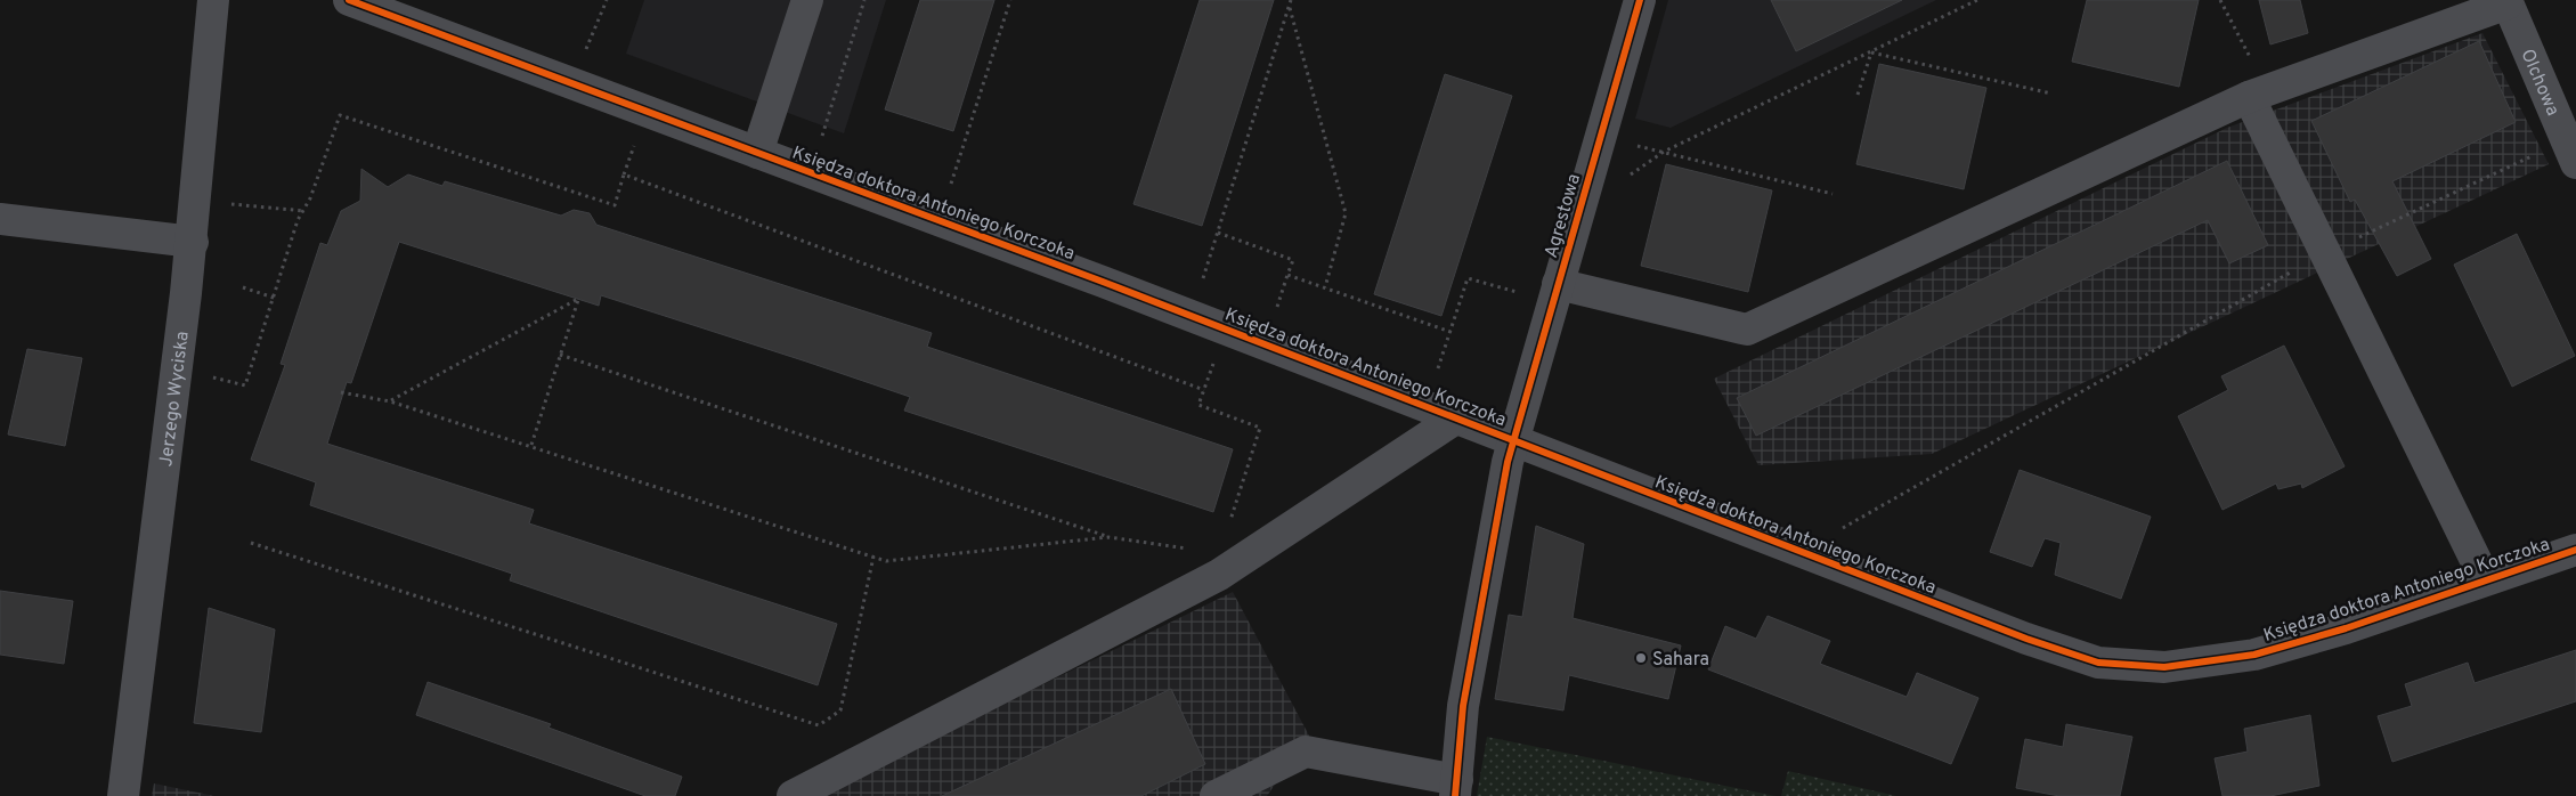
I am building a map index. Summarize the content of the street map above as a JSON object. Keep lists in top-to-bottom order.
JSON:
{
  "streets": {
    "street": [
      "Olchowa",
      "Księdza doktora Antoniego Korczoka",
      "Agrestowa",
      "Jerzego Wyciska"
    ]
  },
  "crossings": [
    ["Księdza doktora Antoniego Korczoka", "Agrestowa"]
  ],
  "places": ["Sahara"]
}
